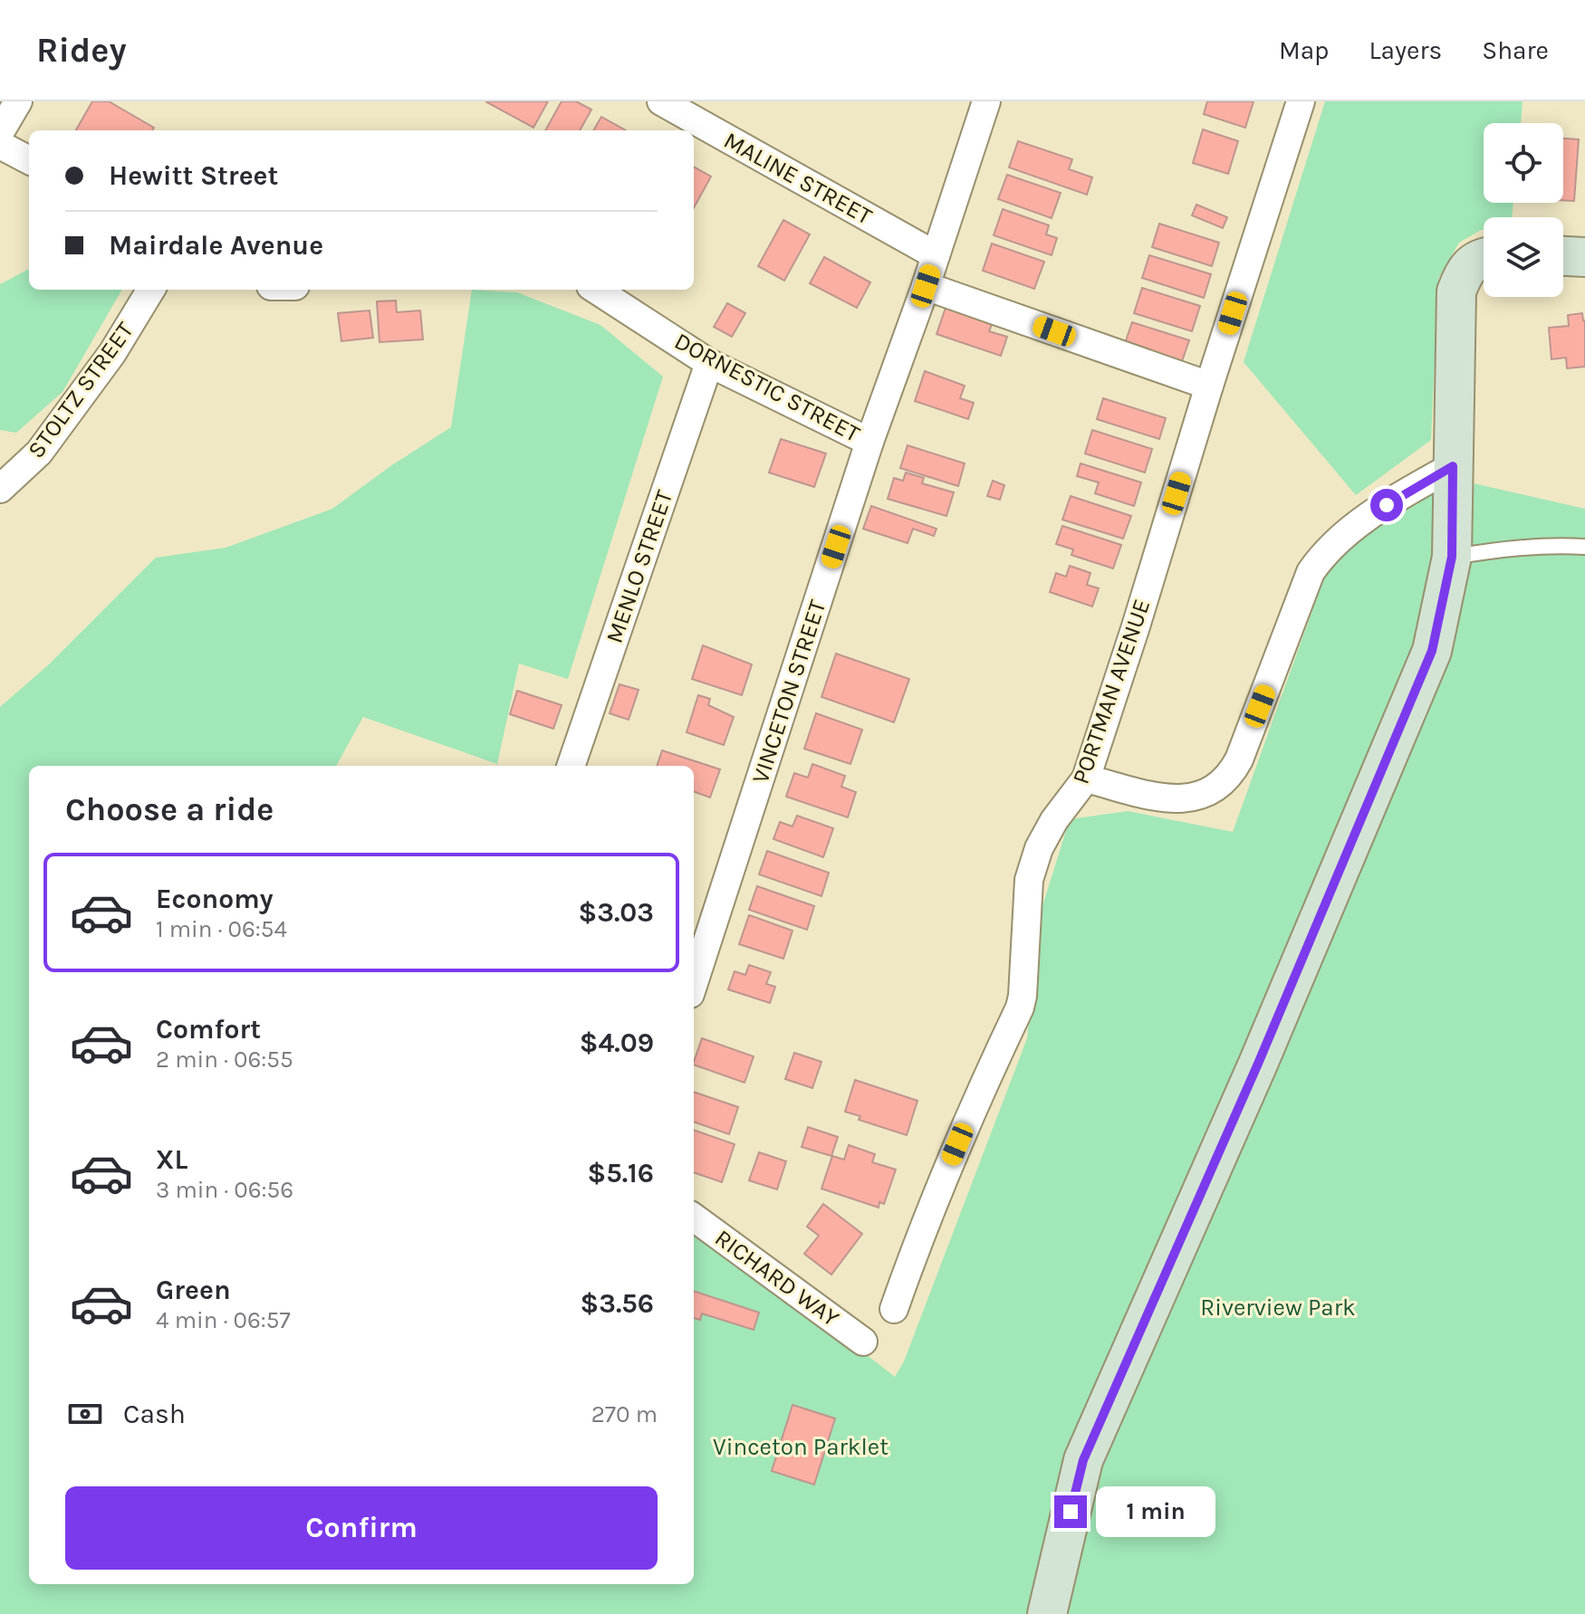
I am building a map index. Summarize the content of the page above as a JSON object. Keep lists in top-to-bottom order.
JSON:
{
  "streets": {
    "street": [
      "MALINE STREET",
      "DORNESTIC STREET",
      "STOLTZ STREET",
      "MENLO STREET",
      "VINCETON STREET",
      "PORTMAN AVENUE",
      "RICHARD WAY"
    ]
  },
  "crossings": [
    ["MALINE STREET", "VINCETON STREET"],
    ["DORNESTIC STREET", "MENLO STREET"],
    ["DORNESTIC STREET", "VINCETON STREET"]
  ],
  "parks": ["Riverview Park", "Vinceton Parklet"],
  "page": {
    "header": "Ridey",
    "nav": ["Map", "Layers", "Share"],
    "banner": ["Hewitt Street", "Mairdale Avenue"],
    "heading": "Choose a ride",
    "list": [
      {
        "name": "Economy",
        "note": "1 min · 06:54",
        "value": "$3.03"
      },
      {
        "name": "Comfort",
        "note": "2 min · 06:55",
        "value": "$4.09"
      },
      {
        "name": "XL",
        "note": "3 min · 06:56",
        "value": "$5.16"
      },
      {
        "name": "Green",
        "note": "4 min · 06:57",
        "value": "$3.56"
      }
    ],
    "pay": ["Cash", "270 m"],
    "buttons": "Confirm",
    "bubble": "1 min"
  }
}
